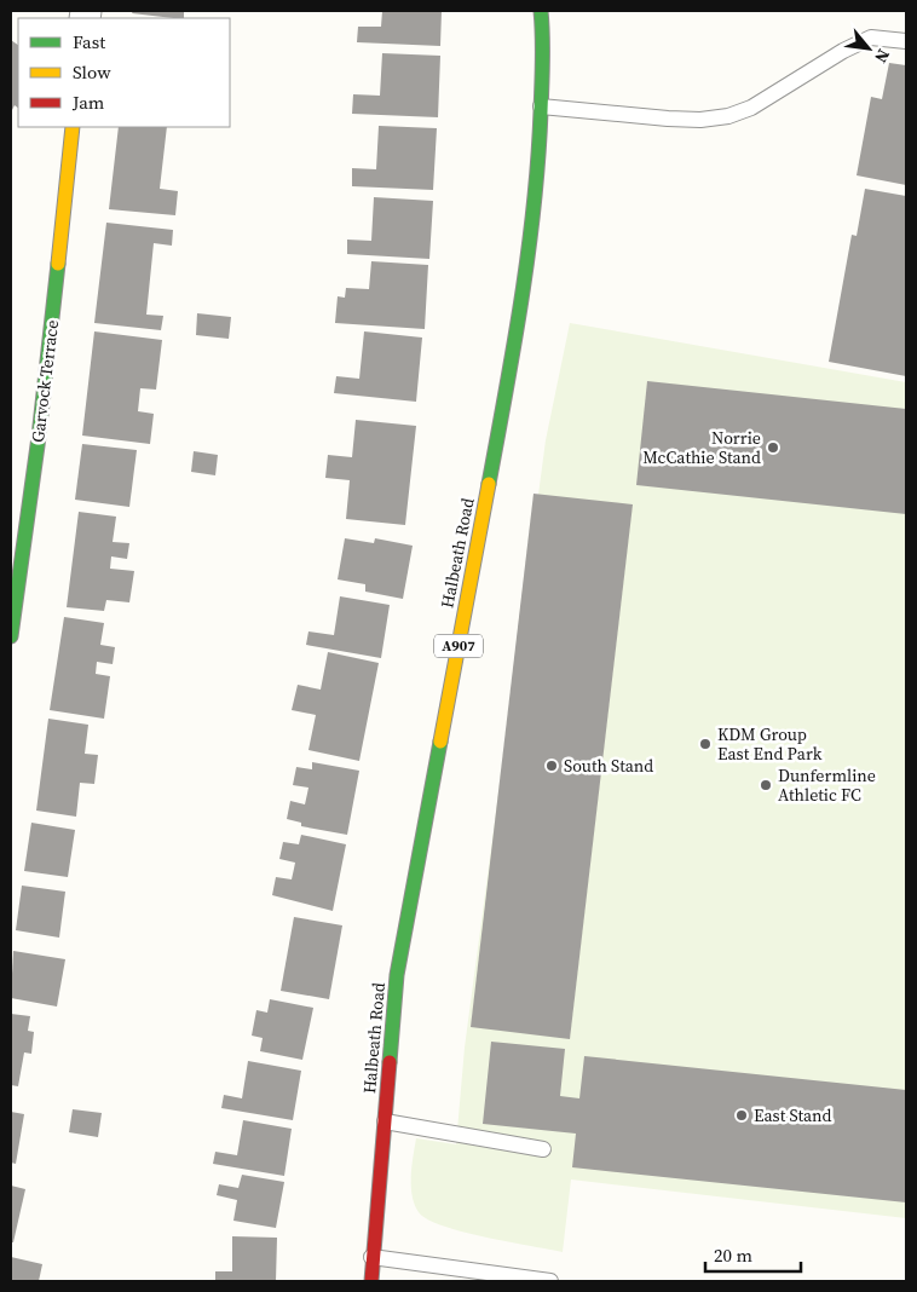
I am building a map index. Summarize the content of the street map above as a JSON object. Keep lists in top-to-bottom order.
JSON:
{
  "streets": {
    "main road": ["Garvock Terrace", "Halbeath Road", "A907"]
  },
  "places": [
    "Norrie McCathie Stand",
    "KDM Group East End Park",
    "South Stand",
    "Dunfermline Athletic FC",
    "East Stand"
  ],
  "legend": ["Fast", "Slow", "Jam"],
  "scale_bar": "20 m",
  "north": "bottom right"
}
